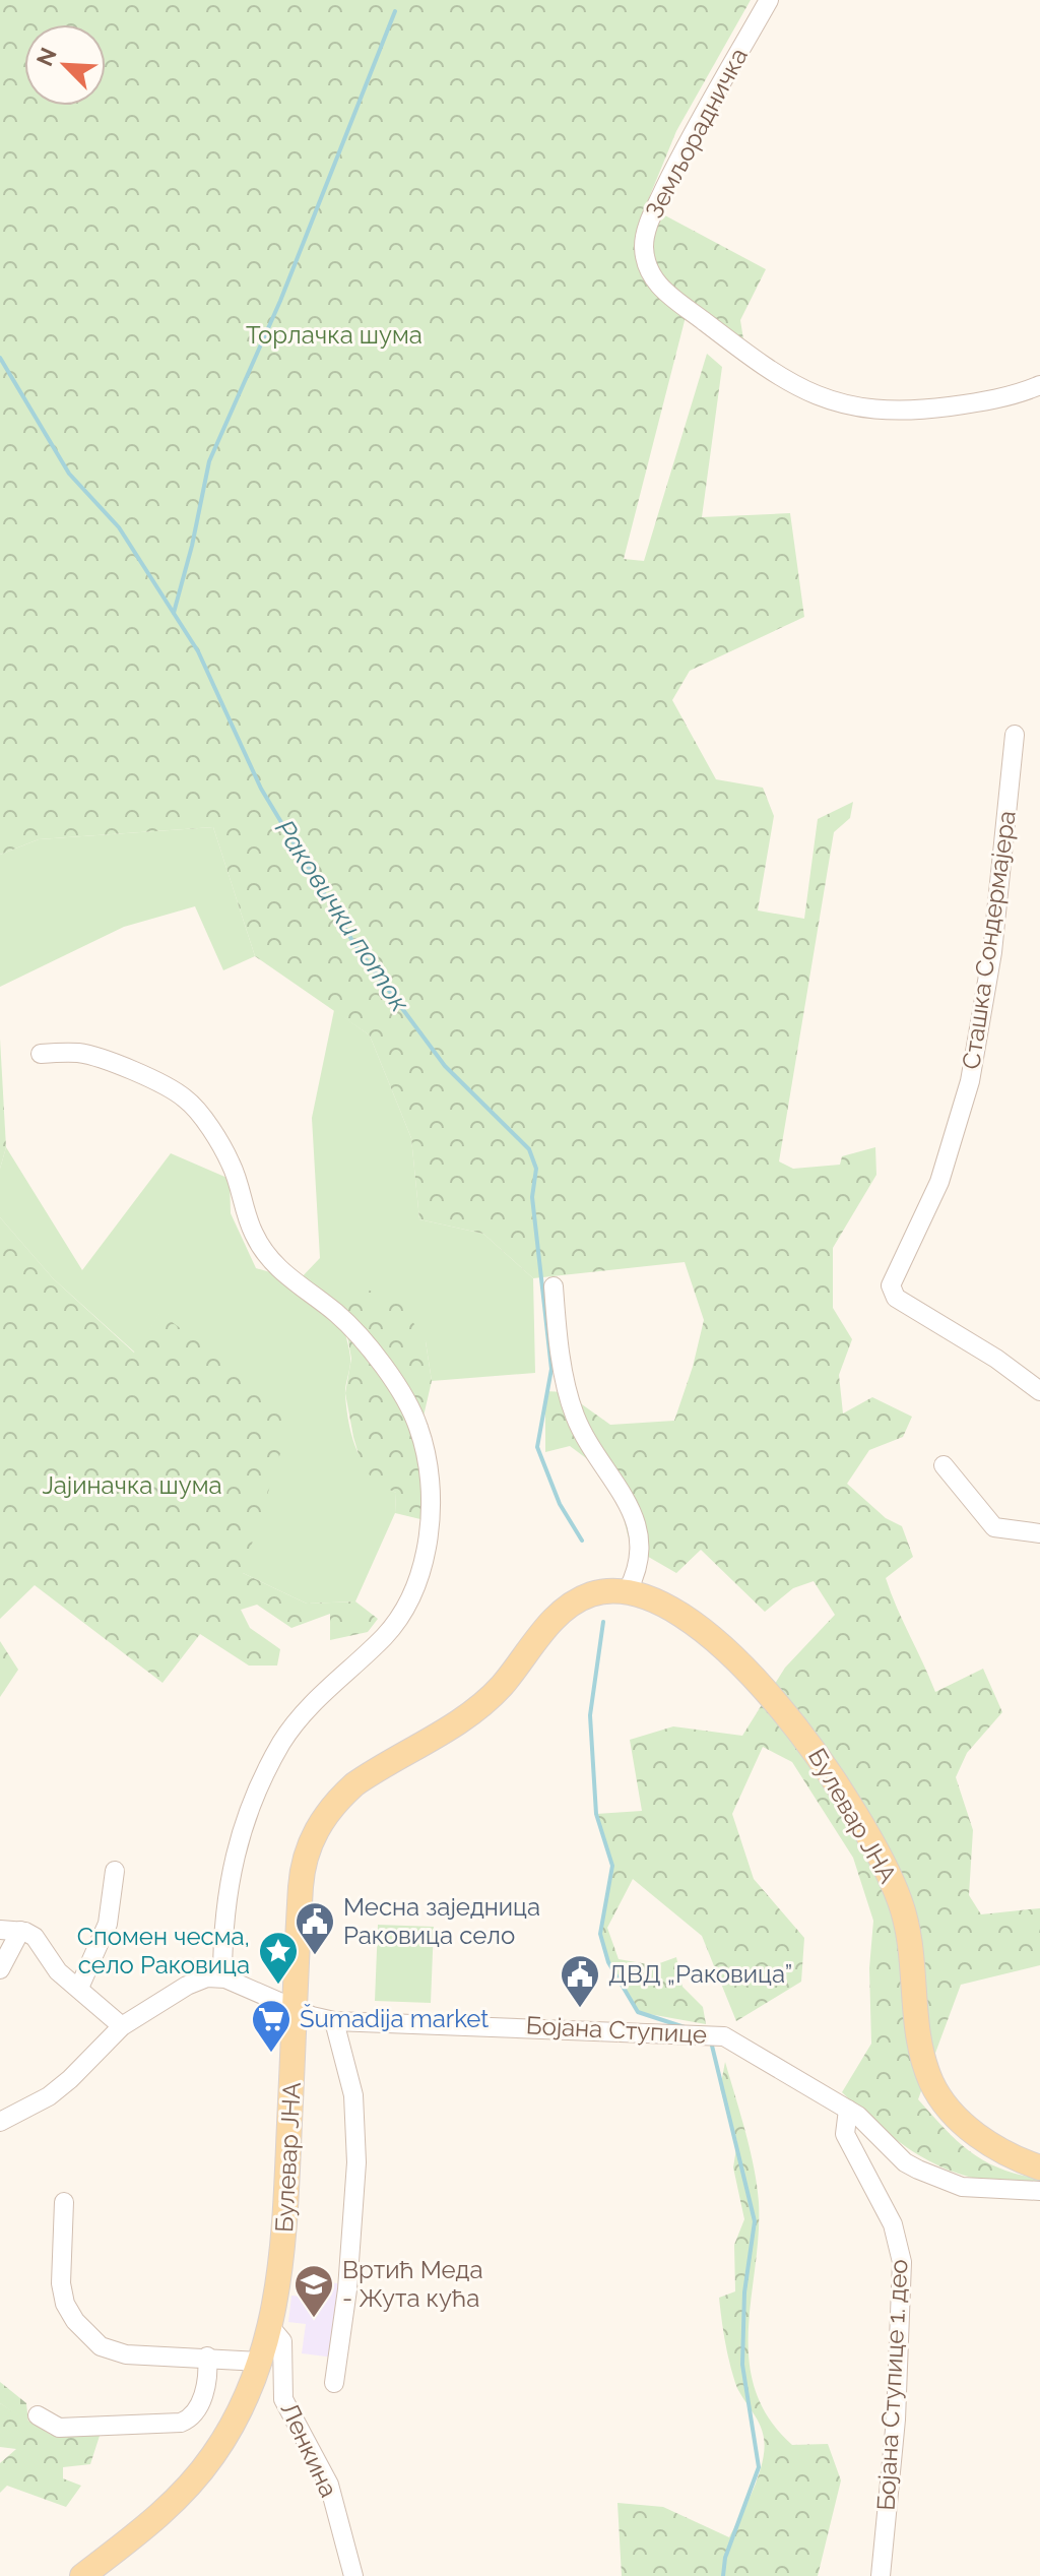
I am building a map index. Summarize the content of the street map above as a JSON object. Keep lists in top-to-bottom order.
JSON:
{
  "streets": {
    "main road": ["Булевар ЈНА"],
    "street": [
      "Земљорадничка",
      "Сташка Сондермајера",
      "Бојана Ступице",
      "Бојана Ступице 1. део",
      "Ленкина"
    ]
  },
  "crossings": [
    ["Булевар ЈНА", "Бојана Ступице"],
    ["Булевар ЈНА", "Ленкина"],
    ["Бојана Ступице", "Бојана Ступице 1. део"]
  ],
  "water": ["Раковички поток"],
  "parks": ["Торлачка шума", "Јајиначка шума"],
  "places": {
    "public building": ["Месна заједница Раковица село", "ДВД „Раковица”"],
    "place": ["Спомен чесма, село Раковица"],
    "supermarket": ["Šumadija market"],
    "school or university": ["Вртић Меда - Жута кућа"]
  },
  "north": "top left"
}
